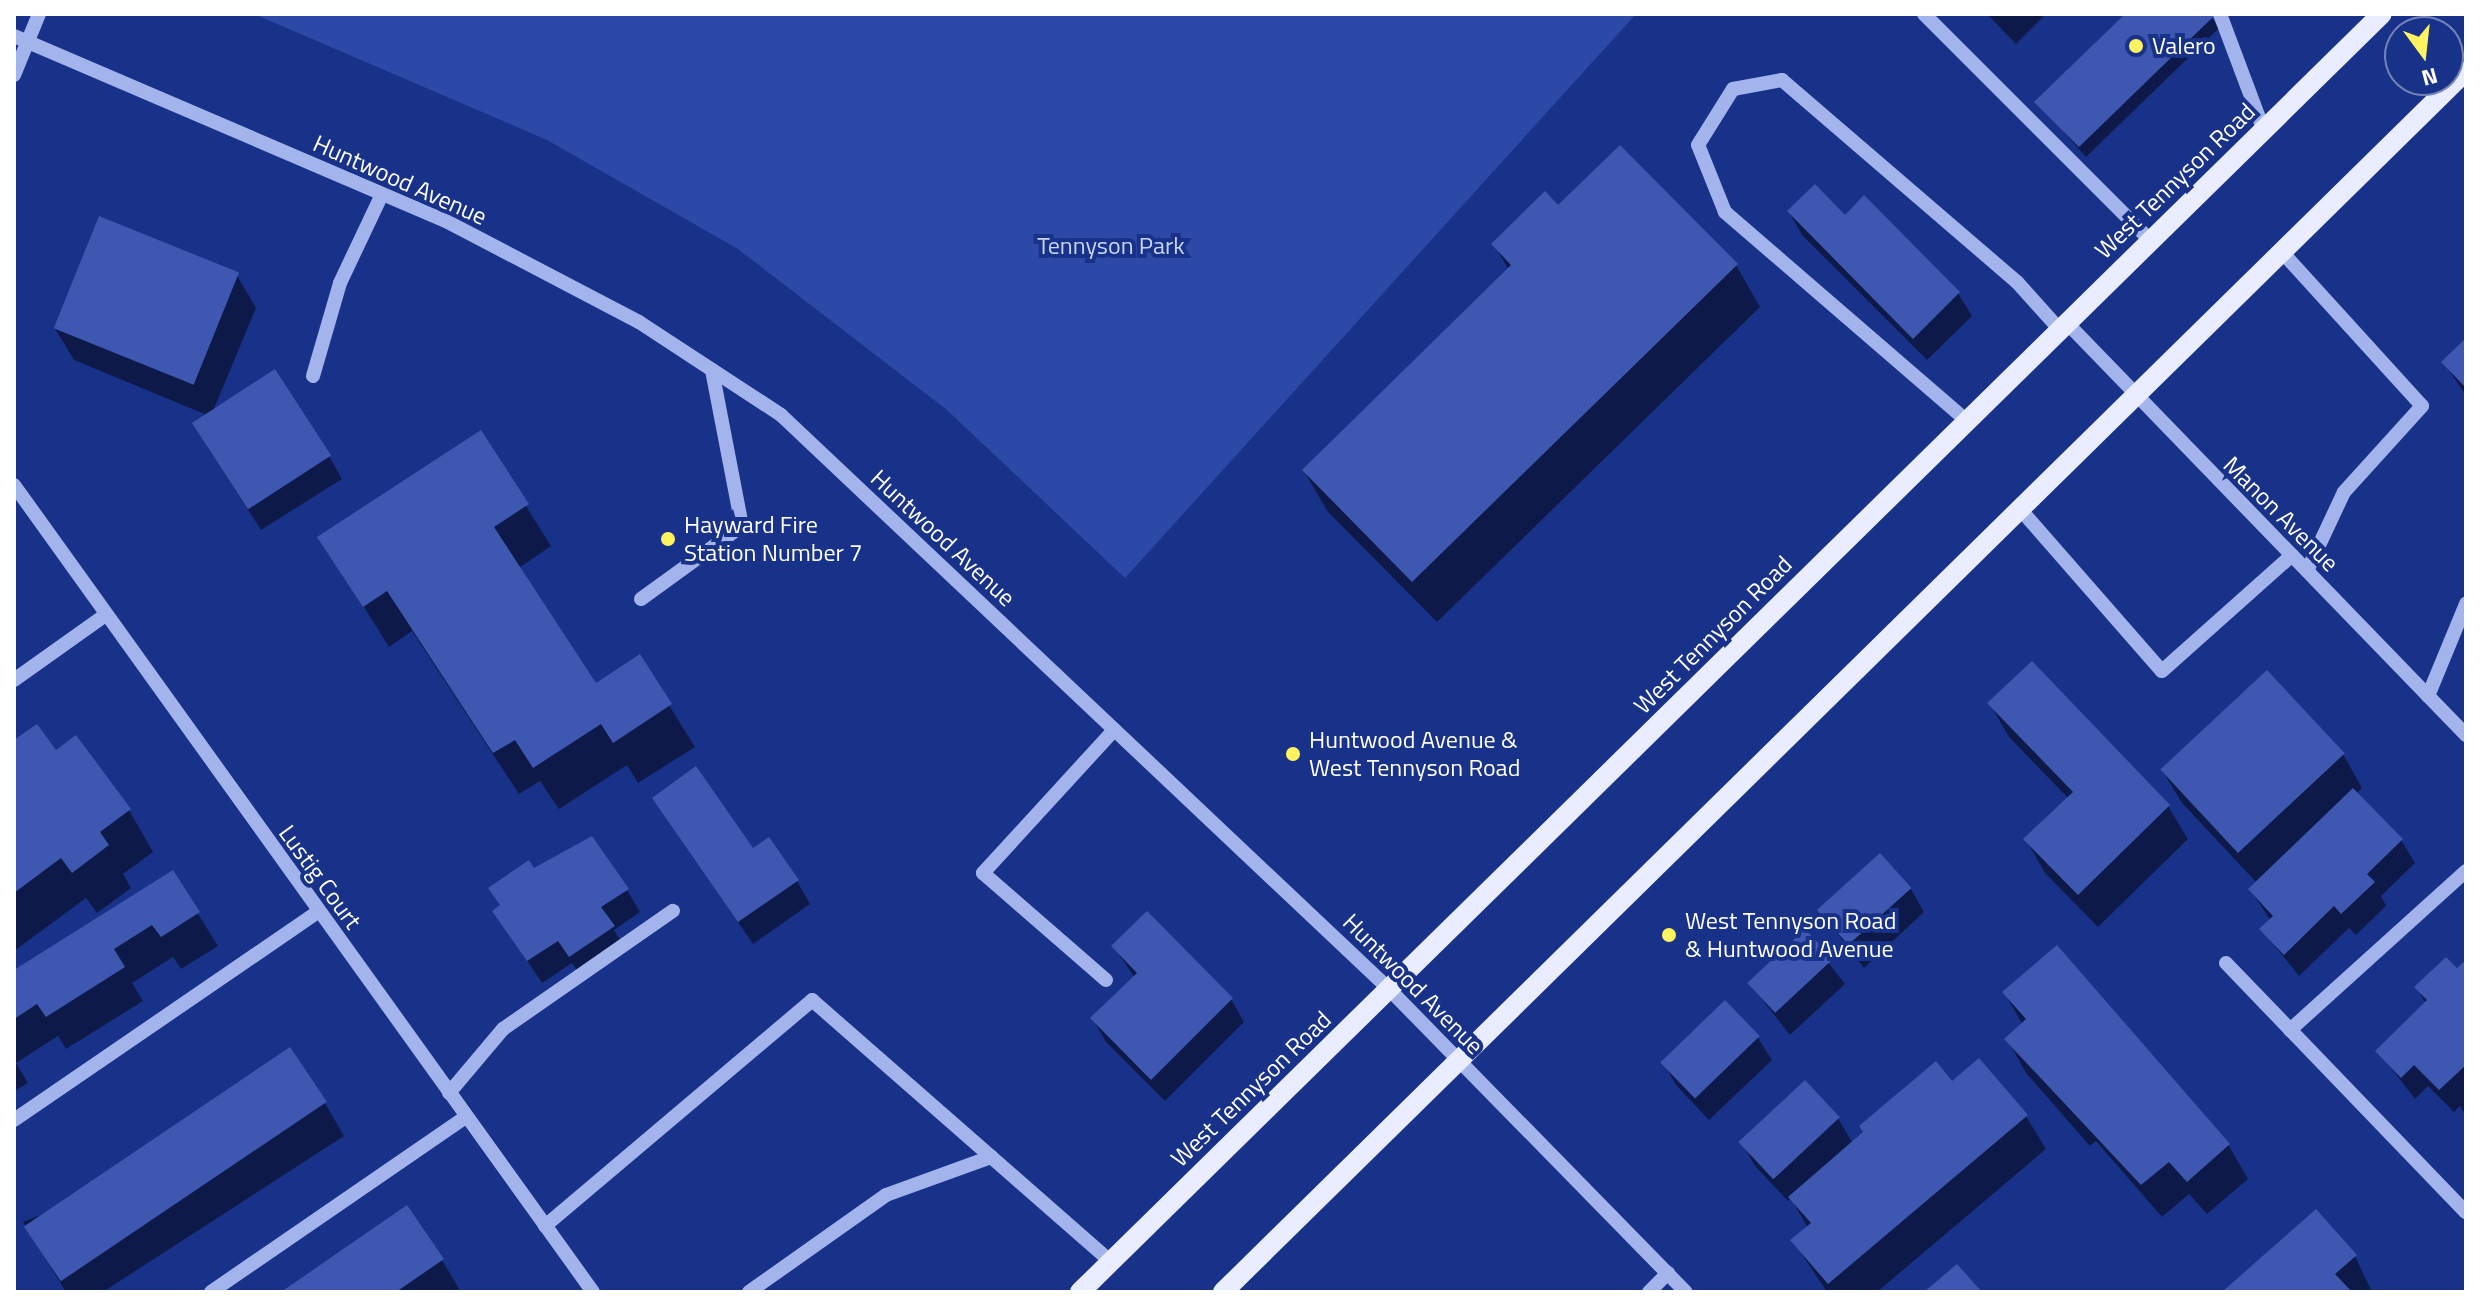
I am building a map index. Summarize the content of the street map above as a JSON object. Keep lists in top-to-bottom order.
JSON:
{
  "streets": {
    "main road": ["West Tennyson Road"],
    "street": ["Huntwood Avenue", "Manon Avenue", "Lustig Court"]
  },
  "crossings": [
    ["Huntwood Avenue", "West Tennyson Road"],
    ["West Tennyson Road", "Manon Avenue"]
  ],
  "parks": ["Tennyson Park"],
  "places": [
    "Valero",
    "Hayward Fire Station Number 7",
    "Huntwood Avenue & West Tennyson Road",
    "West Tennyson Road & Huntwood Avenue"
  ],
  "north": "bottom"
}
